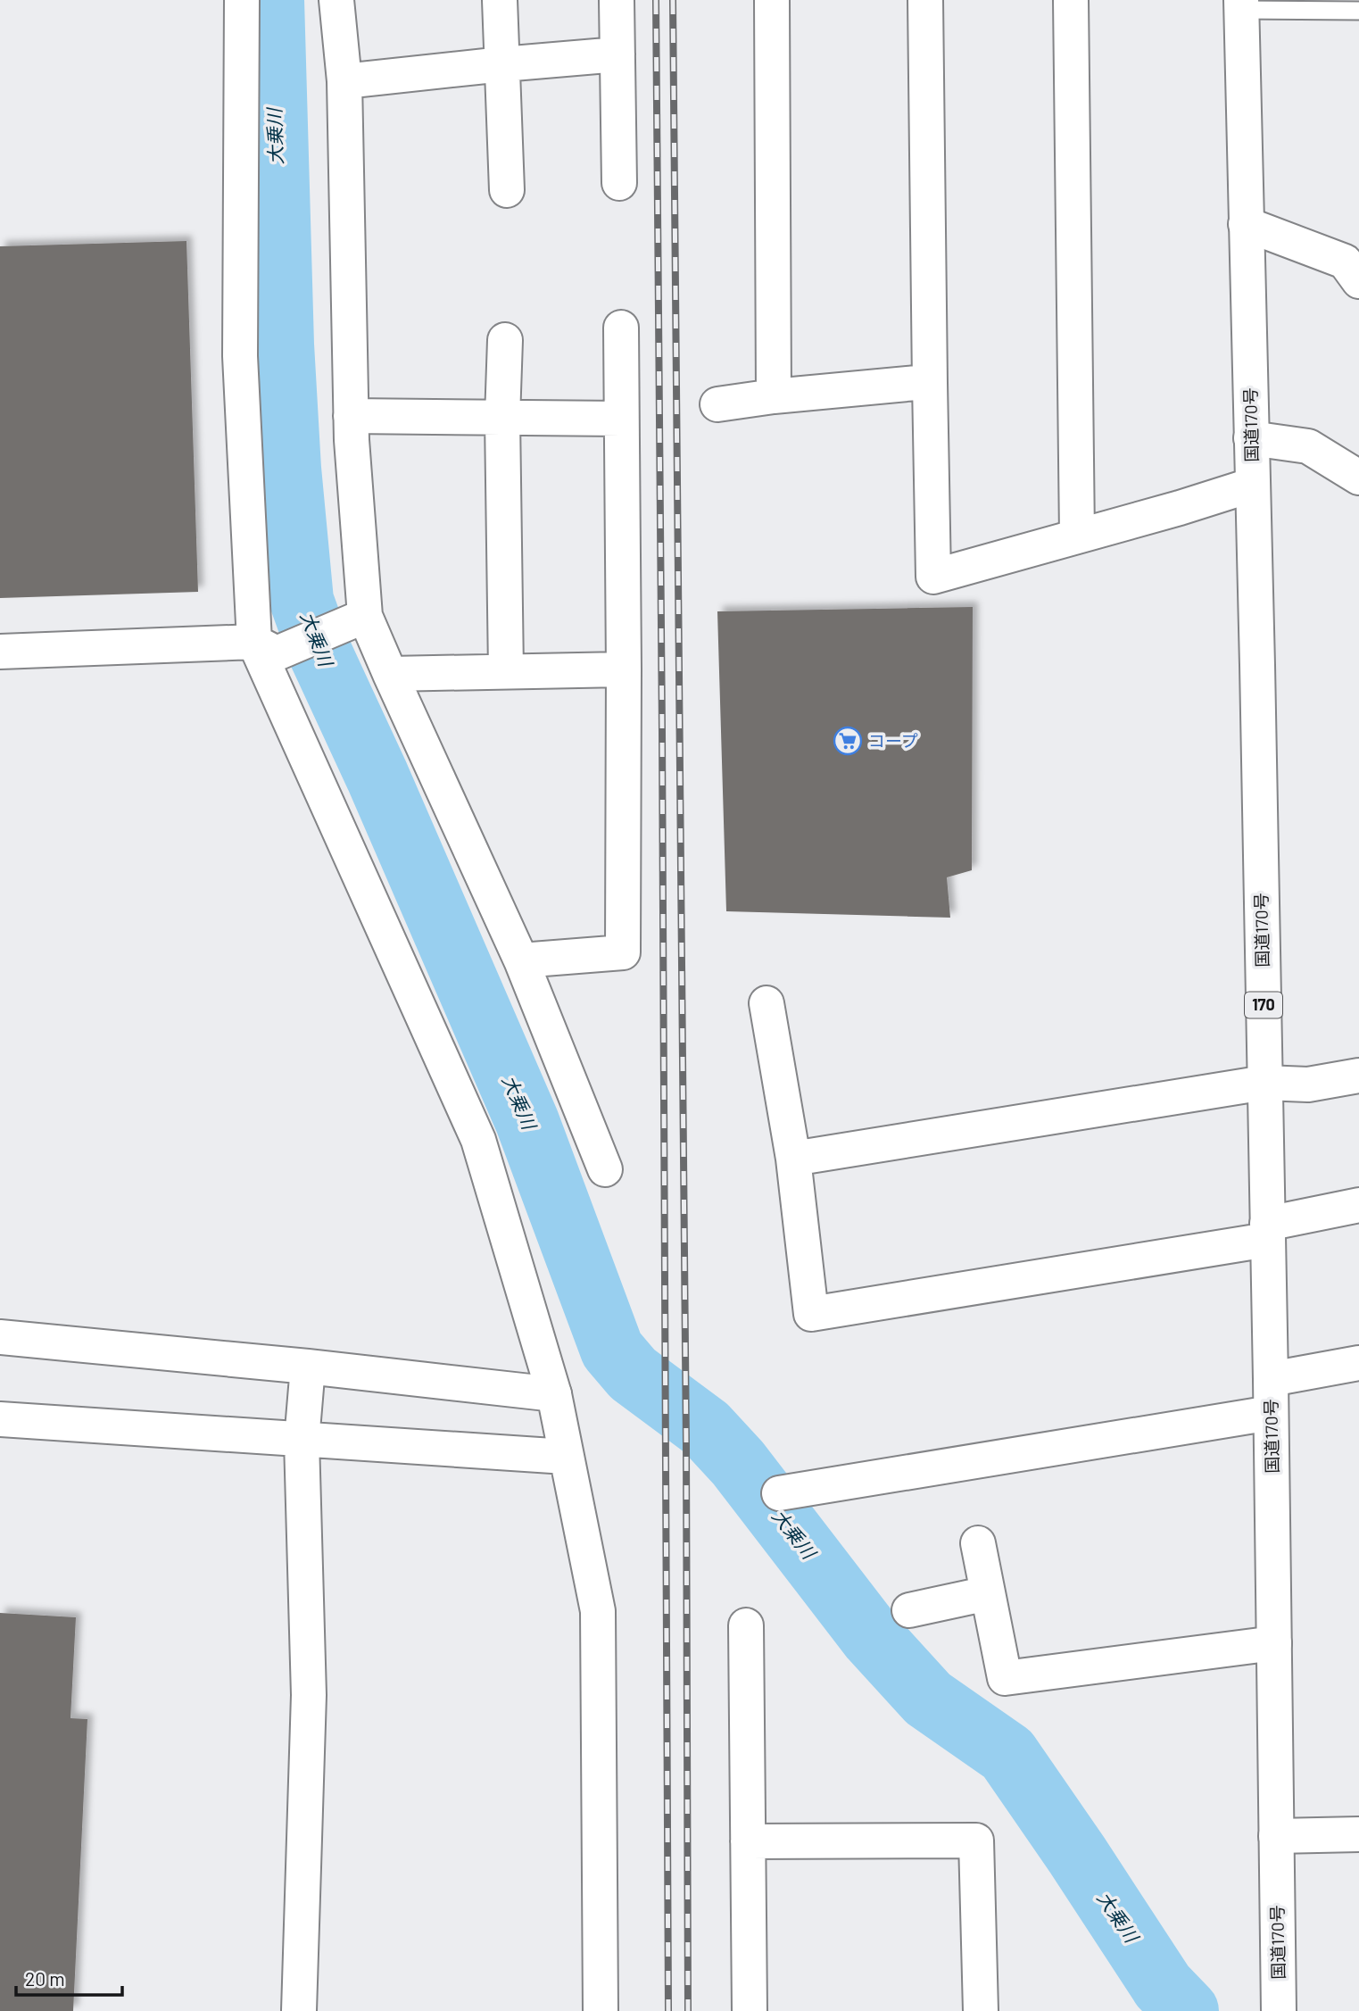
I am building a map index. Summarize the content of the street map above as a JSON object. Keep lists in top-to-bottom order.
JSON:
{
  "streets": {
    "main road": ["国道170号", "170"]
  },
  "water": ["大乗川"],
  "places": {
    "supermarket": ["コープ"]
  },
  "scale_bar": "20 m"
}
